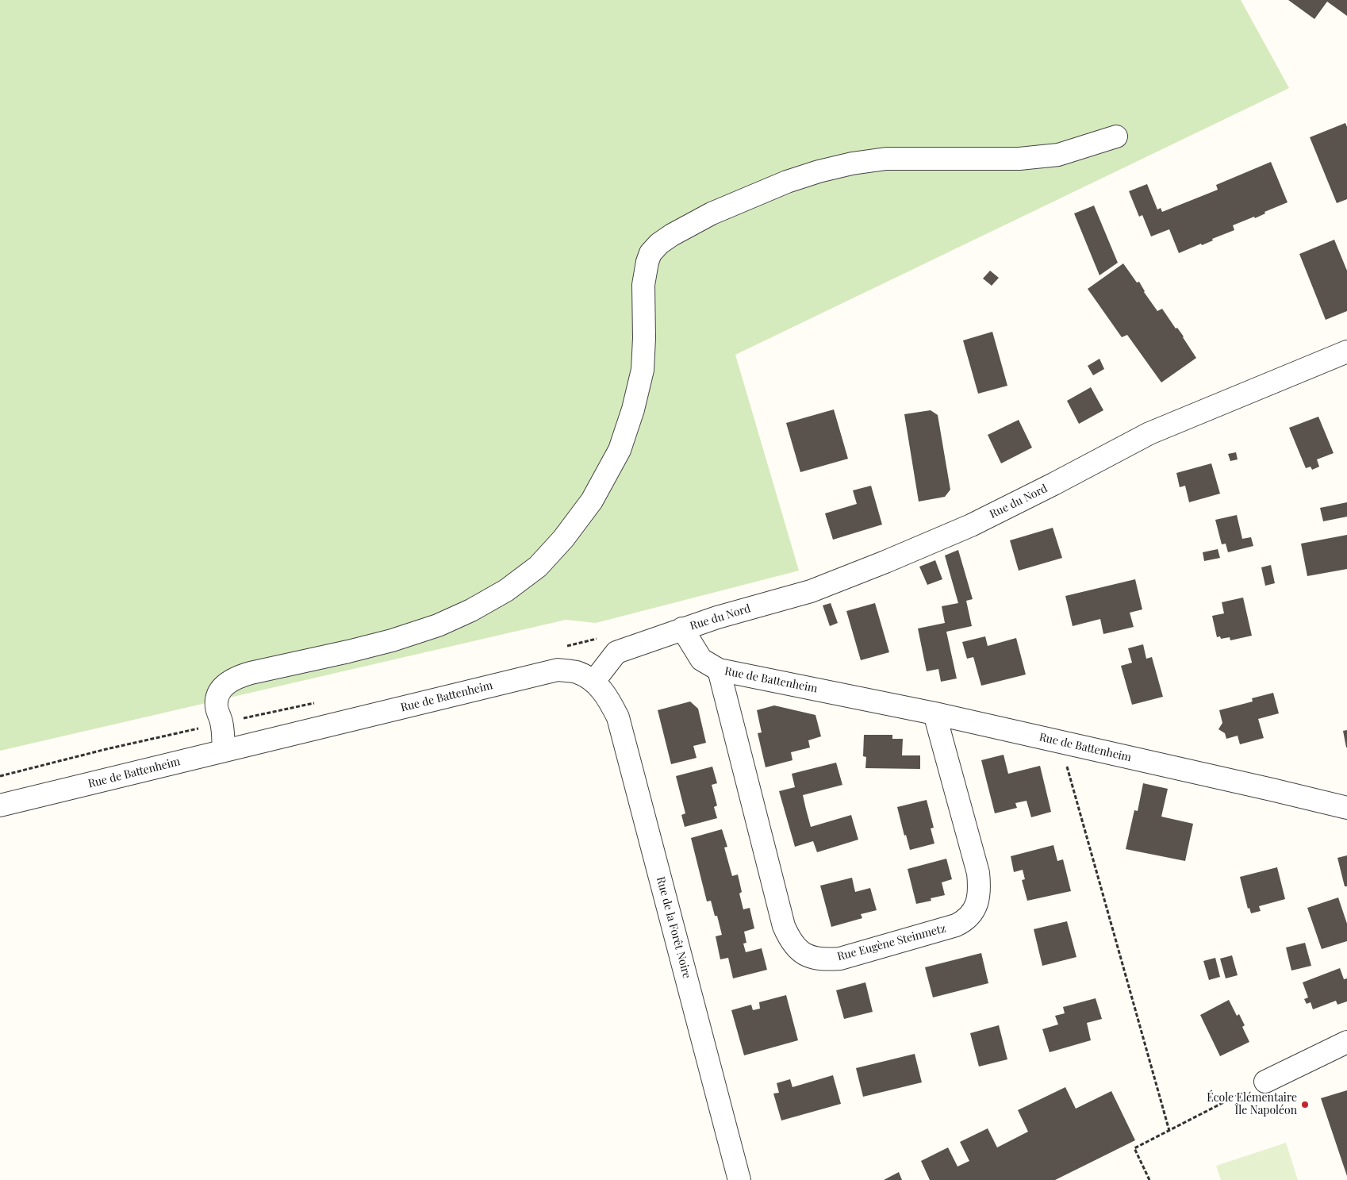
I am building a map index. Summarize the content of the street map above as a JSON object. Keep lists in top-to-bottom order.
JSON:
{
  "streets": {
    "street": [
      "Rue du Nord",
      "Rue de Battenheim",
      "Rue de la Forêt Noire",
      "Rue Eugène Steinmetz"
    ]
  },
  "crossings": [
    ["Rue du Nord", "Rue de Battenheim"],
    ["Rue de Battenheim", "Rue de la Forêt Noire"],
    ["Rue de Battenheim", "Rue Eugène Steinmetz"]
  ],
  "places": ["École Elémentaire Île Napoléon"]
}
